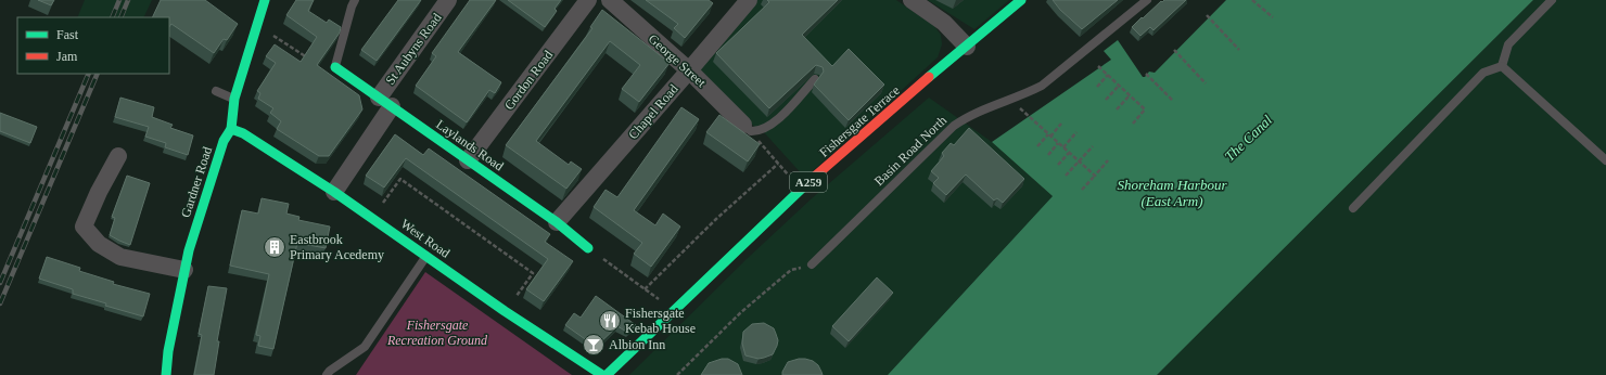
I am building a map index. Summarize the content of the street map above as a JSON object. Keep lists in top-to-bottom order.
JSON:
{
  "streets": {
    "street": [
      "St Aubyns Road",
      "George Street",
      "Gordon Road",
      "Chapel Road",
      "Fishersgate Terrace",
      "Laylands Road",
      "Gardner Road",
      "A259",
      "West Road"
    ],
    "lane": ["Basin Road North"]
  },
  "crossings": [
    ["St Aubyns Road", "Laylands Road"],
    ["St Aubyns Road", "West Road"],
    ["George Street", "Chapel Road"],
    ["Gordon Road", "Laylands Road"],
    ["Chapel Road", "Laylands Road"],
    ["Gardner Road", "West Road"]
  ],
  "water": ["The Canal", "Shoreham Harbour (East Arm)"],
  "parks": ["Fishersgate Recreation Ground"],
  "places": {
    "building": ["Eastbrook Primary Acedemy"],
    "restaurant": ["Fishersgate Kebab House"],
    "bar": ["Albion Inn"]
  },
  "legend": ["Fast", "Jam"]
}
